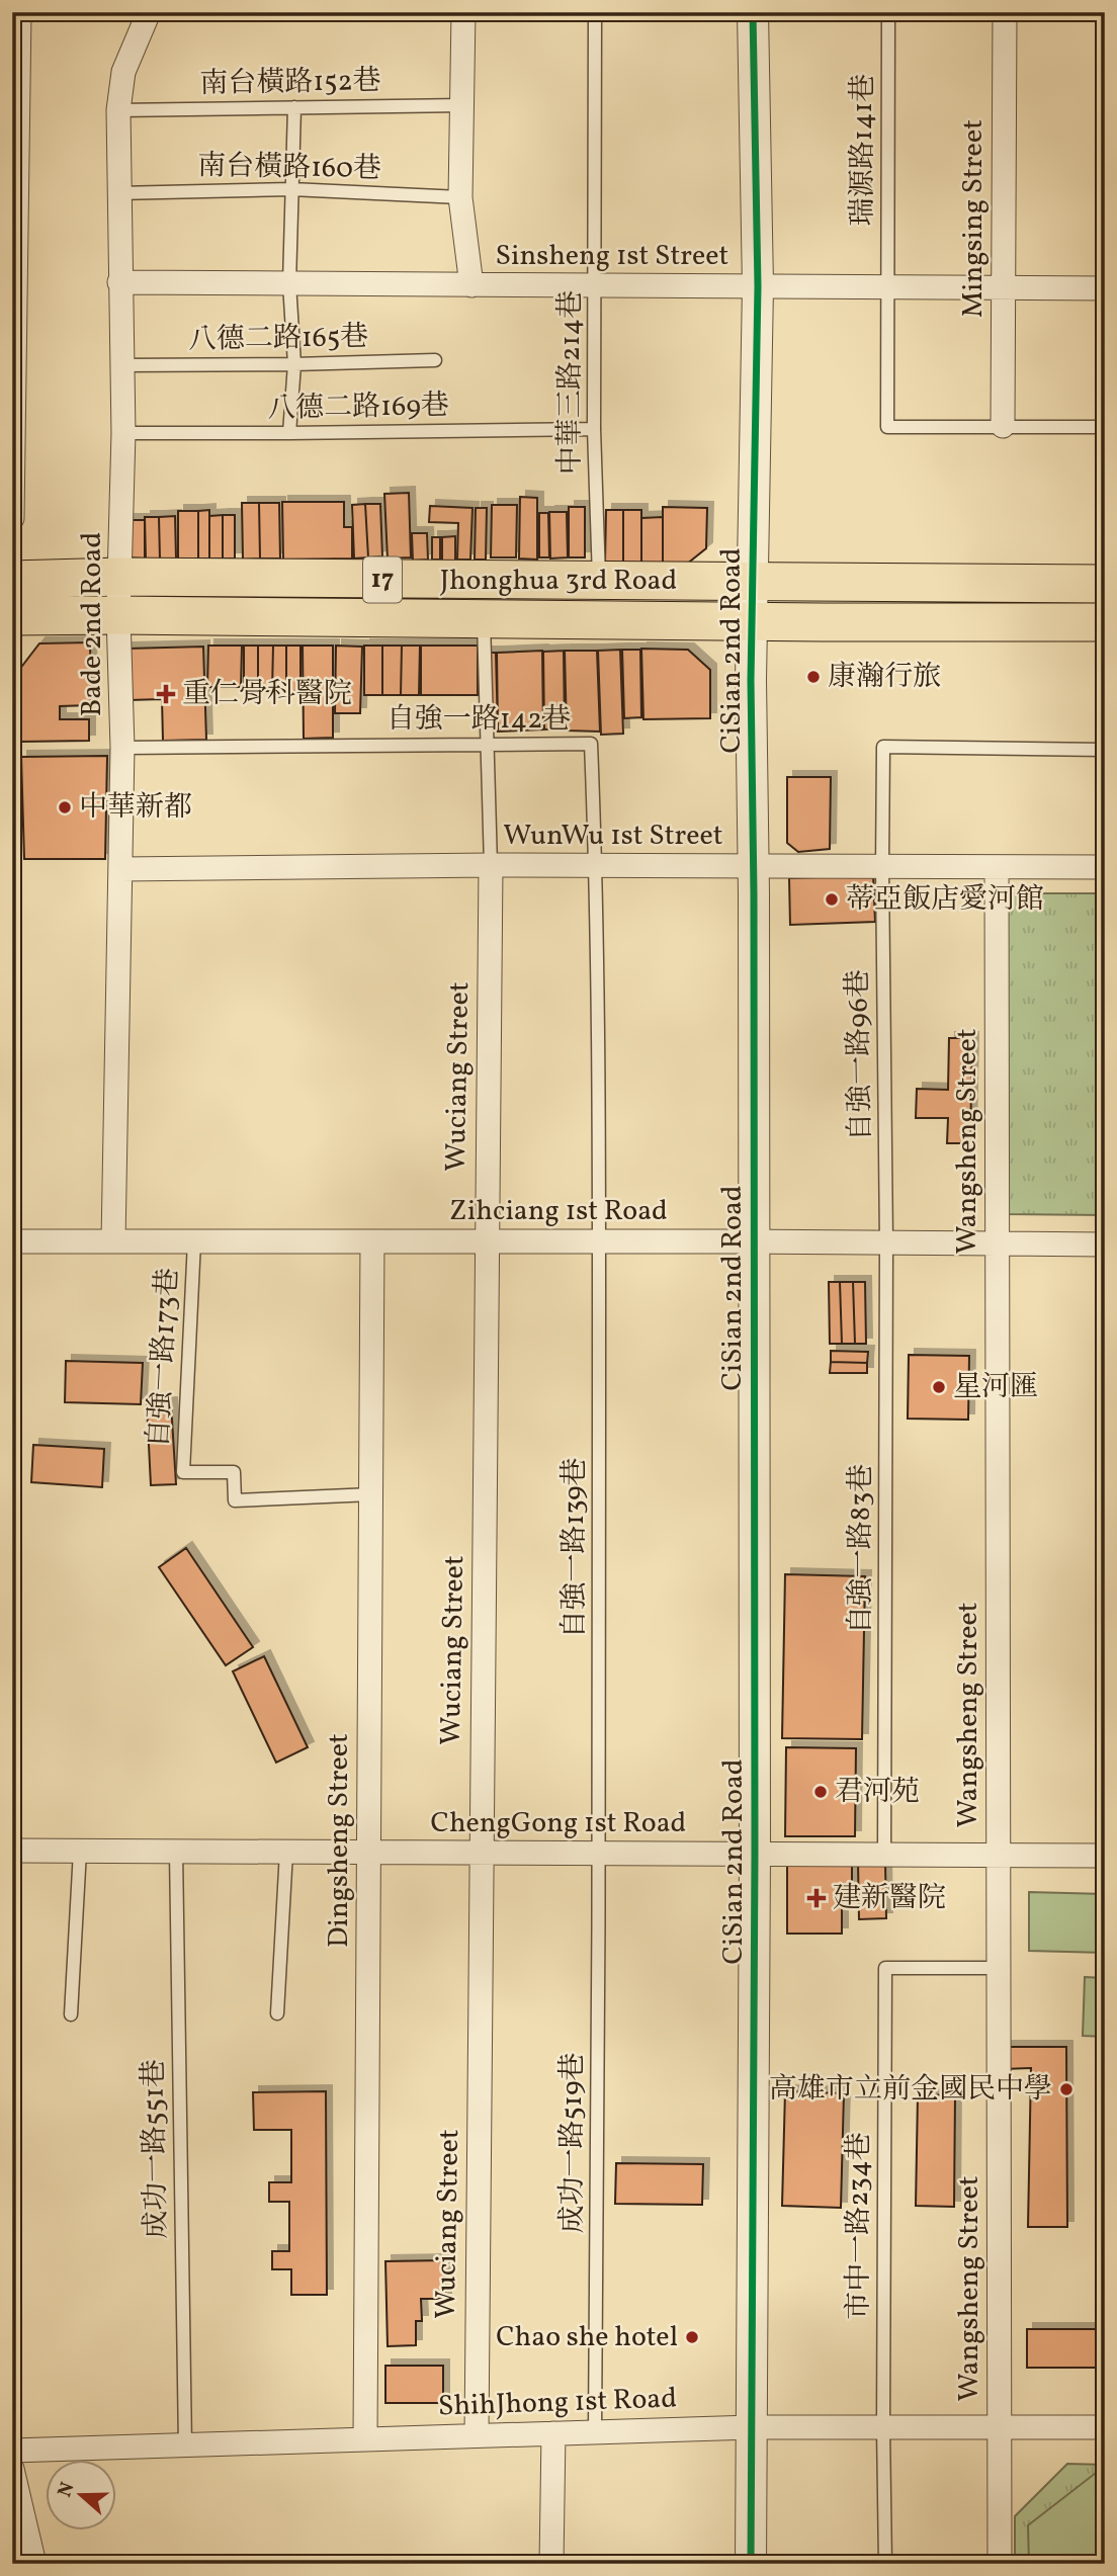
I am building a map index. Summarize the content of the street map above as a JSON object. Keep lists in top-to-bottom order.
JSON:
{
  "streets": {
    "main road": ["17", "Jhonghua 3rd Road"],
    "street": [
      "Mingsing Street",
      "Sinsheng 1st Street",
      "Bade 2nd Road",
      "CiSian 2nd Road",
      "WunWu 1st Street",
      "Wuciang Street",
      "Wangsheng Street",
      "Zihciang 1st Road",
      "ChengGong 1st Road",
      "Dingsheng Street",
      "ShihJhong 1st Road"
    ],
    "lane": [
      "南台橫路152巷",
      "瑞源路141巷",
      "南台橫路160巷",
      "八德二路165巷",
      "中華三路214巷",
      "八德二路169巷",
      "自強一路142巷",
      "自強一路96巷",
      "自強一路173巷",
      "自強一路139巷",
      "自強一路83巷",
      "成功一路519巷",
      "成功一路551巷",
      "市中一路234巷"
    ]
  },
  "crossings": [
    ["南台橫路152巷", "Bade 2nd Road"],
    ["瑞源路141巷", "Mingsing Street"],
    ["瑞源路141巷", "Sinsheng 1st Street"],
    ["南台橫路160巷", "Bade 2nd Road"],
    ["Mingsing Street", "Sinsheng 1st Street"],
    ["Sinsheng 1st Street", "中華三路214巷"],
    ["Sinsheng 1st Street", "Bade 2nd Road"],
    ["Sinsheng 1st Street", "CiSian 2nd Road"],
    ["八德二路165巷", "Bade 2nd Road"],
    ["中華三路214巷", "八德二路169巷"],
    ["中華三路214巷", "Jhonghua 3rd Road"],
    ["八德二路169巷", "Bade 2nd Road"],
    ["Jhonghua 3rd Road", "Bade 2nd Road"],
    ["Jhonghua 3rd Road", "CiSian 2nd Road"],
    ["Bade 2nd Road", "自強一路142巷"],
    ["Bade 2nd Road", "WunWu 1st Street"],
    ["Bade 2nd Road", "Zihciang 1st Road"],
    ["CiSian 2nd Road", "WunWu 1st Street"],
    ["CiSian 2nd Road", "Zihciang 1st Road"],
    ["CiSian 2nd Road", "ChengGong 1st Road"],
    ["CiSian 2nd Road", "ShihJhong 1st Road"],
    ["自強一路142巷", "WunWu 1st Street"],
    ["自強一路142巷", "Zihciang 1st Road"],
    ["自強一路142巷", "自強一路139巷"],
    ["WunWu 1st Street", "自強一路96巷"],
    ["WunWu 1st Street", "Wuciang Street"],
    ["WunWu 1st Street", "Wangsheng Street"],
    ["自強一路96巷", "Zihciang 1st Road"],
    ["自強一路96巷", "自強一路83巷"],
    ["Wuciang Street", "Zihciang 1st Road"],
    ["Wuciang Street", "ChengGong 1st Road"],
    ["Wuciang Street", "ShihJhong 1st Road"],
    ["Wangsheng Street", "Zihciang 1st Road"],
    ["Wangsheng Street", "ChengGong 1st Road"],
    ["Wangsheng Street", "市中一路234巷"],
    ["Wangsheng Street", "ShihJhong 1st Road"],
    ["Zihciang 1st Road", "自強一路173巷"],
    ["Zihciang 1st Road", "自強一路139巷"],
    ["Zihciang 1st Road", "自強一路83巷"],
    ["Zihciang 1st Road", "Dingsheng Street"],
    ["自強一路173巷", "Dingsheng Street"],
    ["自強一路139巷", "ChengGong 1st Road"],
    ["自強一路139巷", "成功一路519巷"],
    ["自強一路83巷", "ChengGong 1st Road"],
    ["ChengGong 1st Road", "Dingsheng Street"],
    ["ChengGong 1st Road", "成功一路519巷"],
    ["ChengGong 1st Road", "成功一路551巷"],
    ["Dingsheng Street", "ShihJhong 1st Road"],
    ["成功一路519巷", "ShihJhong 1st Road"],
    ["成功一路551巷", "ShihJhong 1st Road"],
    ["市中一路234巷", "ShihJhong 1st Road"]
  ],
  "places": {
    "other": [
      "康瀚行旅",
      "中華新都",
      "蒂亞飯店愛河館",
      "星河匯",
      "君河苑",
      "高雄市立前金國民中學",
      "Chao she hotel"
    ],
    "health": ["重仁骨科醫院", "建新醫院"]
  },
  "north": "left"
}
